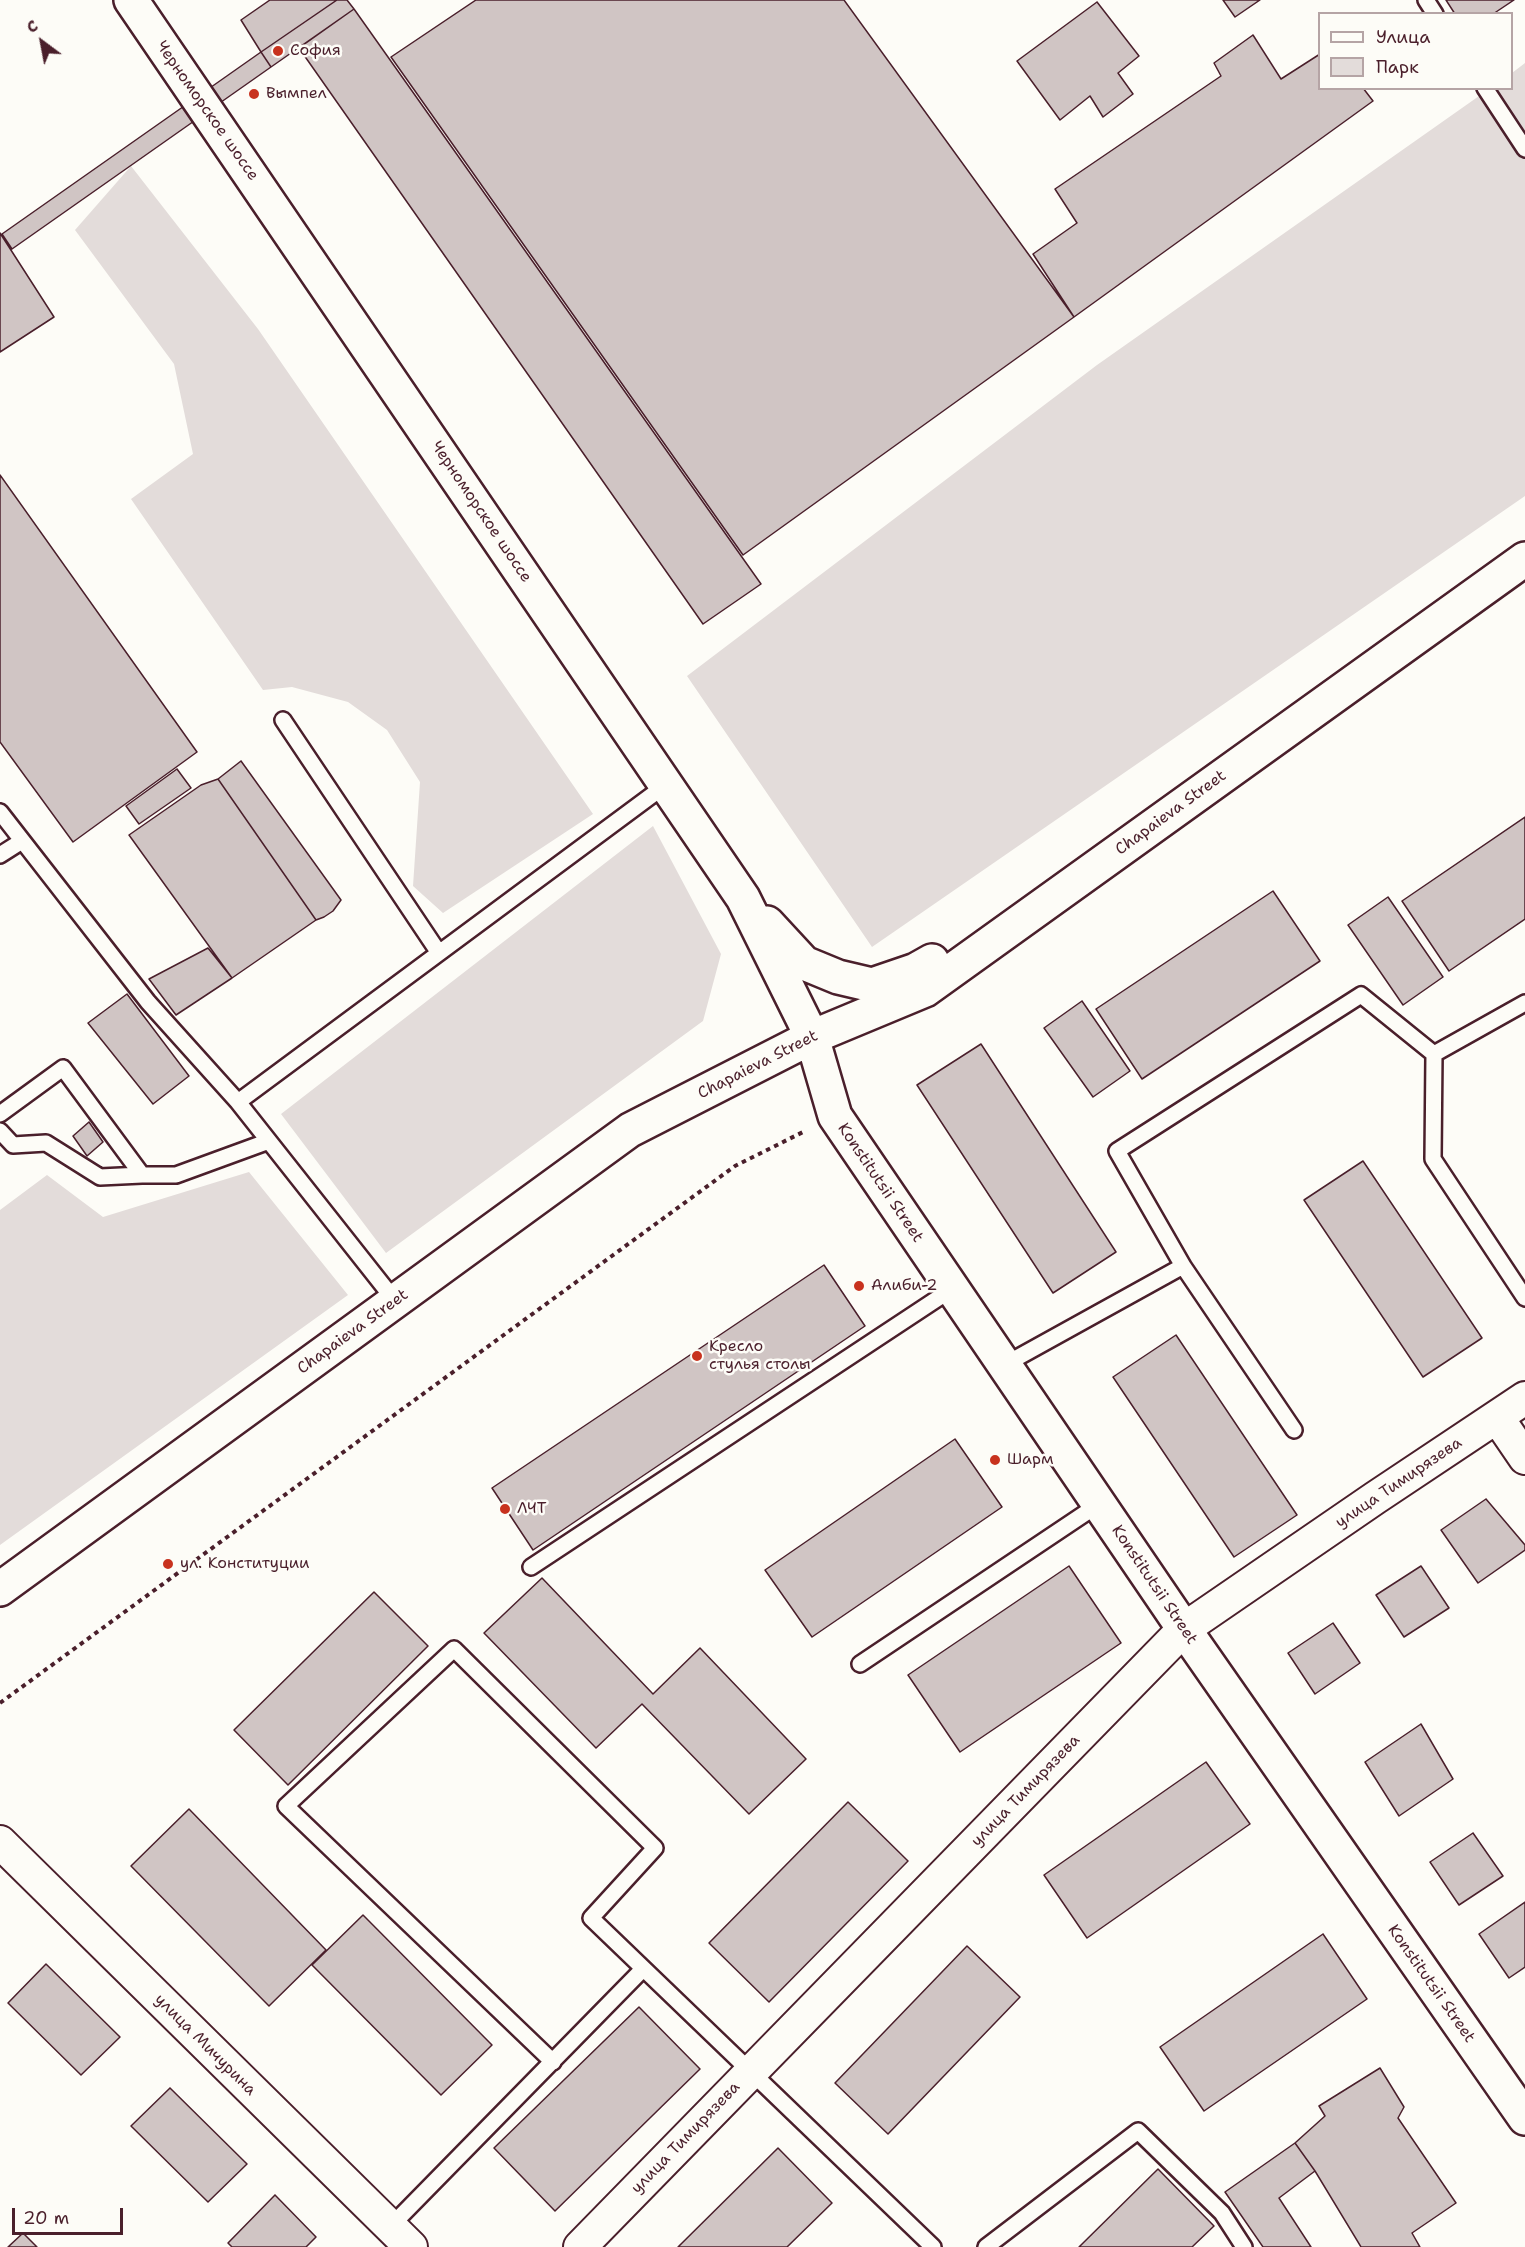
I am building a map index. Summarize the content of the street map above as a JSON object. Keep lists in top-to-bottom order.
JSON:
{
  "streets": {
    "main road": ["Черноморское шоссе", "Chapaieva Street", "Konstitutsii Street"],
    "street": ["улица Тимирязева", "улица Мичурина"]
  },
  "crossings": [
    ["Черноморское шоссе", "Chapaieva Street"],
    ["Черноморское шоссе", "Konstitutsii Street"],
    ["Chapaieva Street", "Konstitutsii Street"],
    ["Konstitutsii Street", "улица Тимирязева"]
  ],
  "places": [
    "София",
    "Вымпел",
    "Алиби-2",
    "Кресло стулья столы",
    "Шарм",
    "ЛЧТ",
    "ул. Конституции"
  ],
  "legend": ["Улица", "Парк"],
  "scale_bar": "20 m",
  "north": "top left"
}
